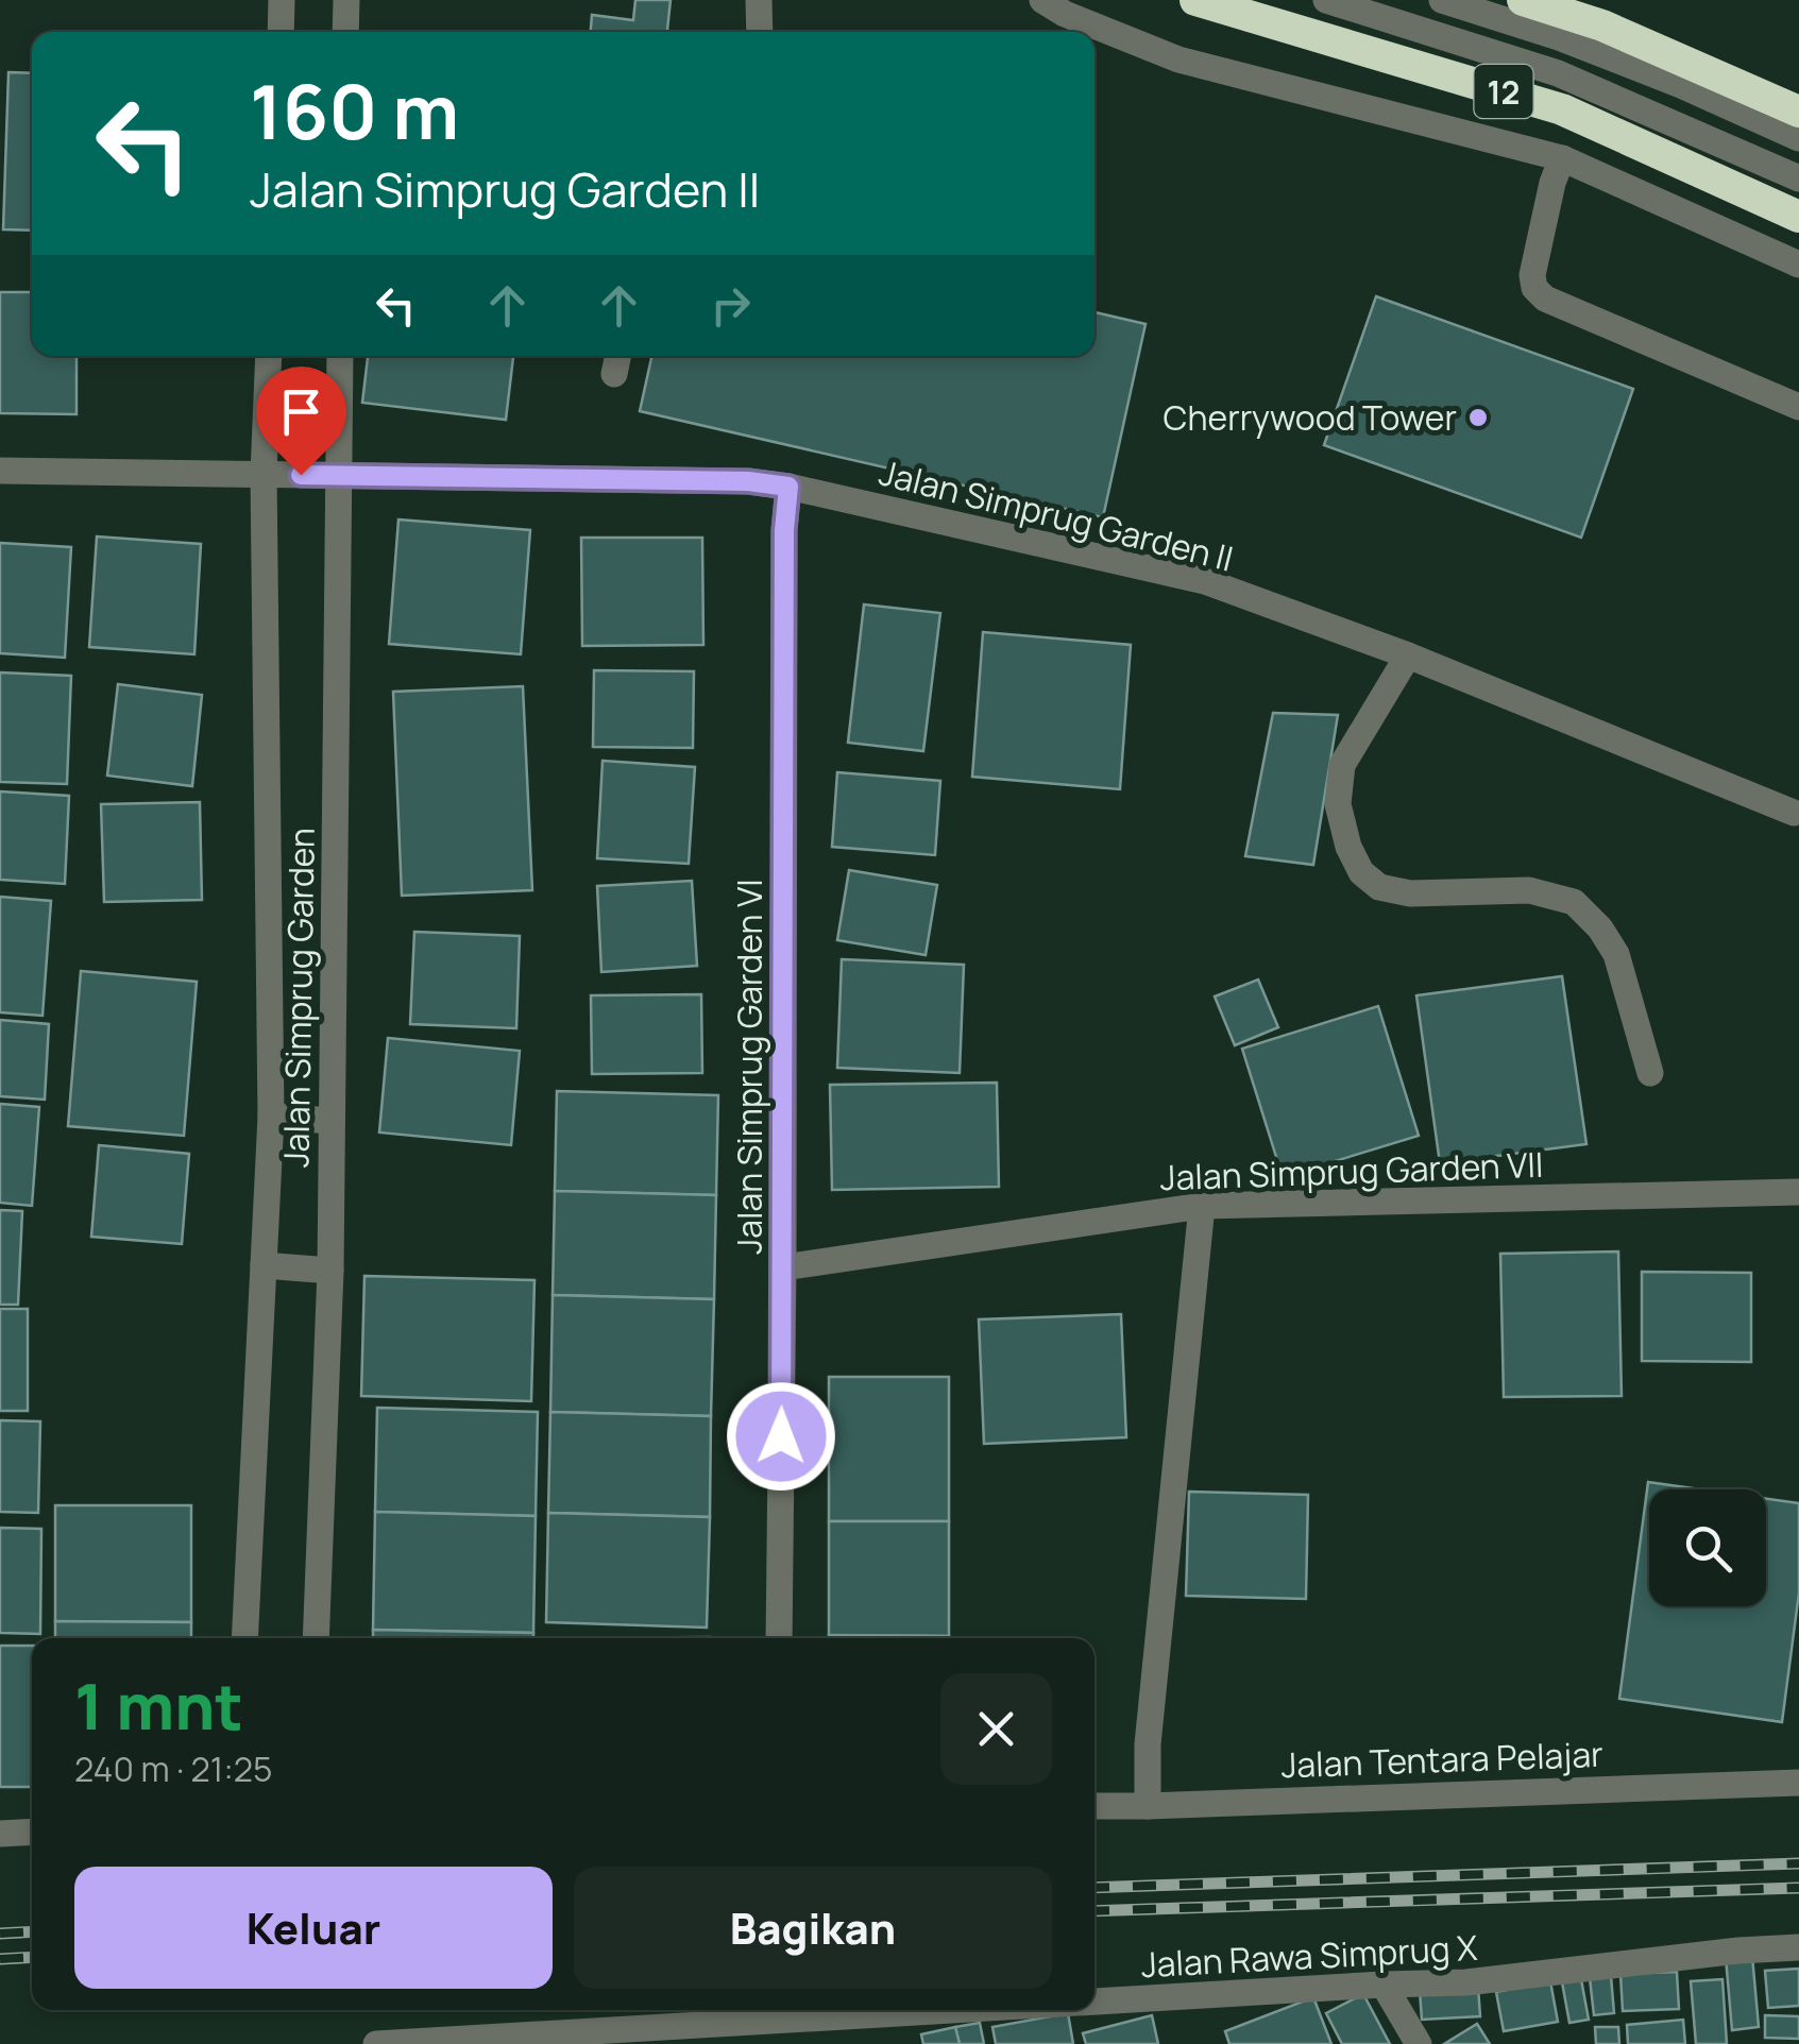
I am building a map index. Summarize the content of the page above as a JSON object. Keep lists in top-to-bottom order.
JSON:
{
  "streets": {
    "highway": ["12"],
    "street": [
      "Jalan Simprug Garden II",
      "Jalan Simprug Garden",
      "Jalan Simprug Garden VI",
      "Jalan Simprug Garden VII",
      "Jalan Tentara Pelajar",
      "Jalan Rawa Simprug X"
    ]
  },
  "crossings": [
    ["Jalan Simprug Garden II", "Jalan Simprug Garden"],
    ["Jalan Simprug Garden II", "Jalan Simprug Garden VI"],
    ["Jalan Simprug Garden VI", "Jalan Simprug Garden VII"]
  ],
  "places": ["Cherrywood Tower"],
  "page": {
    "turn": ["160 m", "Jalan Simprug Garden II"],
    "heading": ["1 mnt", "240 m · 21:25"],
    "buttons": ["Keluar", "Bagikan"]
  }
}
